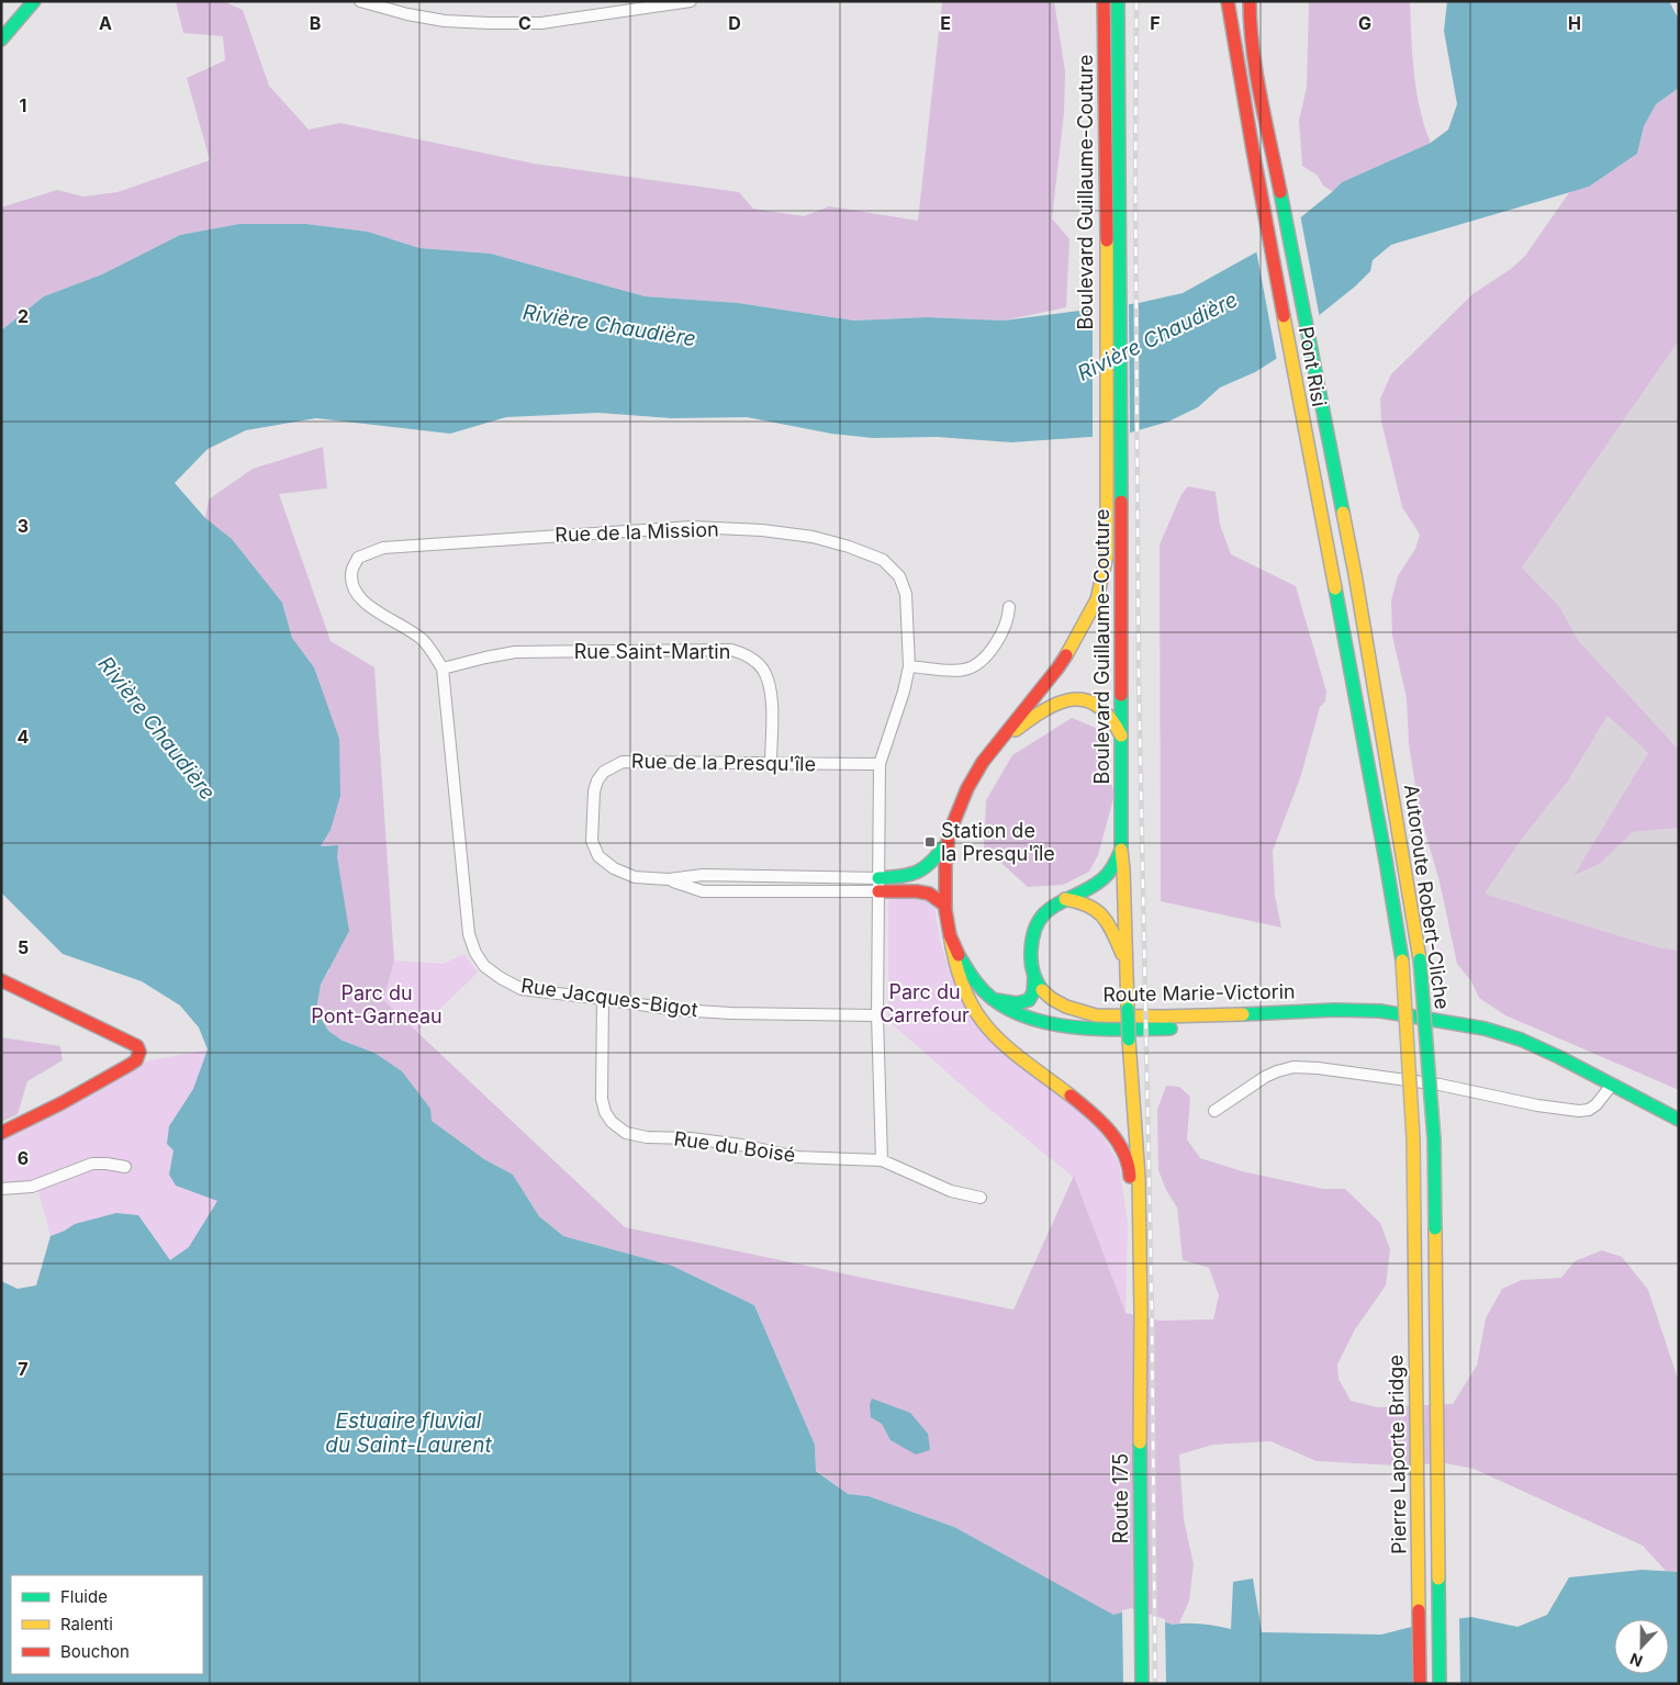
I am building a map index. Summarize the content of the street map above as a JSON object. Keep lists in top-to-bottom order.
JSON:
{
  "streets": {
    "main road": [
      "Boulevard Guillaume-Couture",
      "Pont Risi",
      "Autoroute Robert-Cliche",
      "Route Marie-Victorin",
      "Pierre Laporte Bridge",
      "Route 175"
    ],
    "street": [
      "Rue de la Mission",
      "Rue Saint-Martin",
      "Rue de la Presqu'île",
      "Rue Jacques-Bigot",
      "Rue du Boisé"
    ]
  },
  "crossings": [
    ["Boulevard Guillaume-Couture", "Route Marie-Victorin"],
    ["Boulevard Guillaume-Couture", "Route 175"],
    ["Pont Risi", "Autoroute Robert-Cliche"],
    ["Rue de la Mission", "Rue Saint-Martin"],
    ["Rue de la Mission", "Rue de la Presqu'île"],
    ["Rue de la Mission", "Rue Jacques-Bigot"],
    ["Rue de la Mission", "Rue du Boisé"],
    ["Rue Saint-Martin", "Rue de la Presqu'île"],
    ["Rue Saint-Martin", "Rue Jacques-Bigot"],
    ["Autoroute Robert-Cliche", "Pierre Laporte Bridge"],
    ["Rue Jacques-Bigot", "Rue du Boisé"]
  ],
  "water": ["Rivière Chaudière", "Estuaire fluvial du Saint-Laurent"],
  "parks": ["Parc du Carrefour", "Parc du Pont-Garneau"],
  "places": {
    "transit": ["Station de la Presqu'île"]
  },
  "legend": ["Fluide", "Ralenti", "Bouchon"],
  "north": "bottom",
  "grid": {
    "columns": [
      "A",
      "B",
      "C",
      "D",
      "E",
      "F",
      "G",
      "H"
    ],
    "rows": [
      "1",
      "2",
      "3",
      "4",
      "5",
      "6",
      "7"
    ]
  }
}
